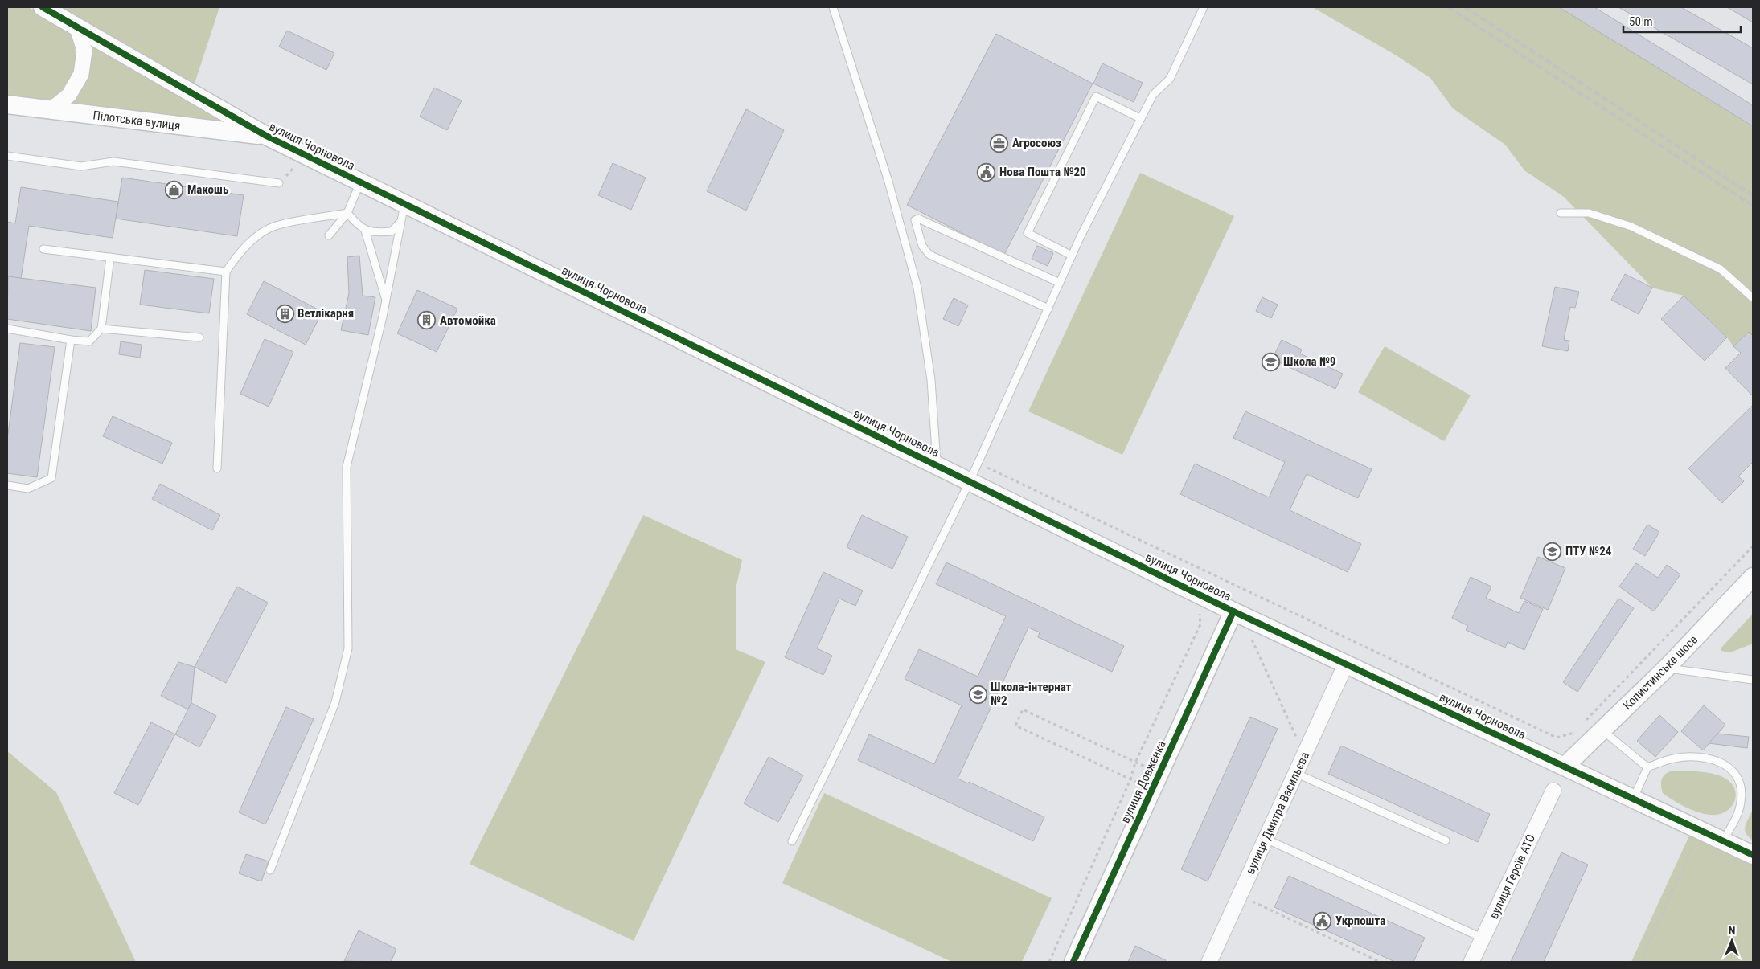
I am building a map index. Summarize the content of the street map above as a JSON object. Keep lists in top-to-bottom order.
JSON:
{
  "streets": {
    "street": [
      "Пілотська вулиця",
      "вулиця Чорновола",
      "Копистинське шосе",
      "вулиця Довженка",
      "вулиця Дмитра Васильєва",
      "вулиця Героїв АТО"
    ]
  },
  "crossings": [
    ["Пілотська вулиця", "вулиця Чорновола"],
    ["вулиця Чорновола", "Копистинське шосе"],
    ["вулиця Чорновола", "вулиця Довженка"],
    ["вулиця Чорновола", "вулиця Дмитра Васильєва"]
  ],
  "places": {
    "office": ["Агросоюз"],
    "public building": ["Нова Пошта №20", "Укрпошта"],
    "shop": ["Макошь"],
    "building": ["Ветлікарня", "Автомойка"],
    "school or university": ["Школа №9", "ПТУ №24", "Школа-інтернат №2"]
  },
  "scale_bar": "50 m",
  "north": "top"
}
